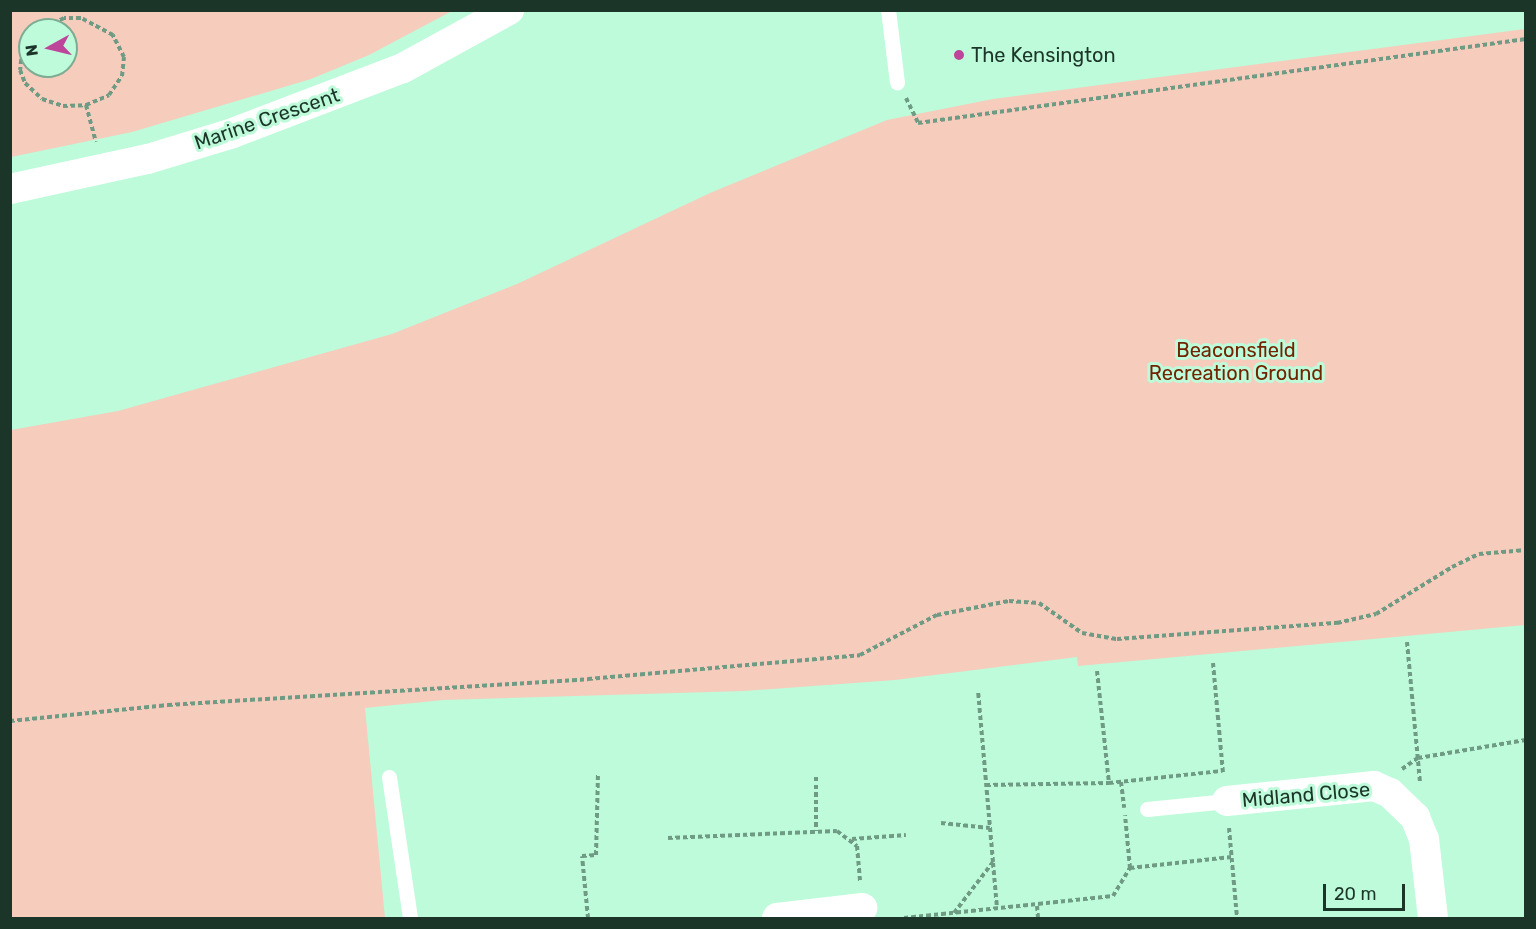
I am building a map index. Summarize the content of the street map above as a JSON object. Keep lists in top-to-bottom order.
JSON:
{
  "streets": {
    "street": ["Marine Crescent", "Midland Close"]
  },
  "parks": ["Beaconsfield Recreation Ground"],
  "places": ["The Kensington"],
  "scale_bar": "20 m",
  "north": "left"
}
